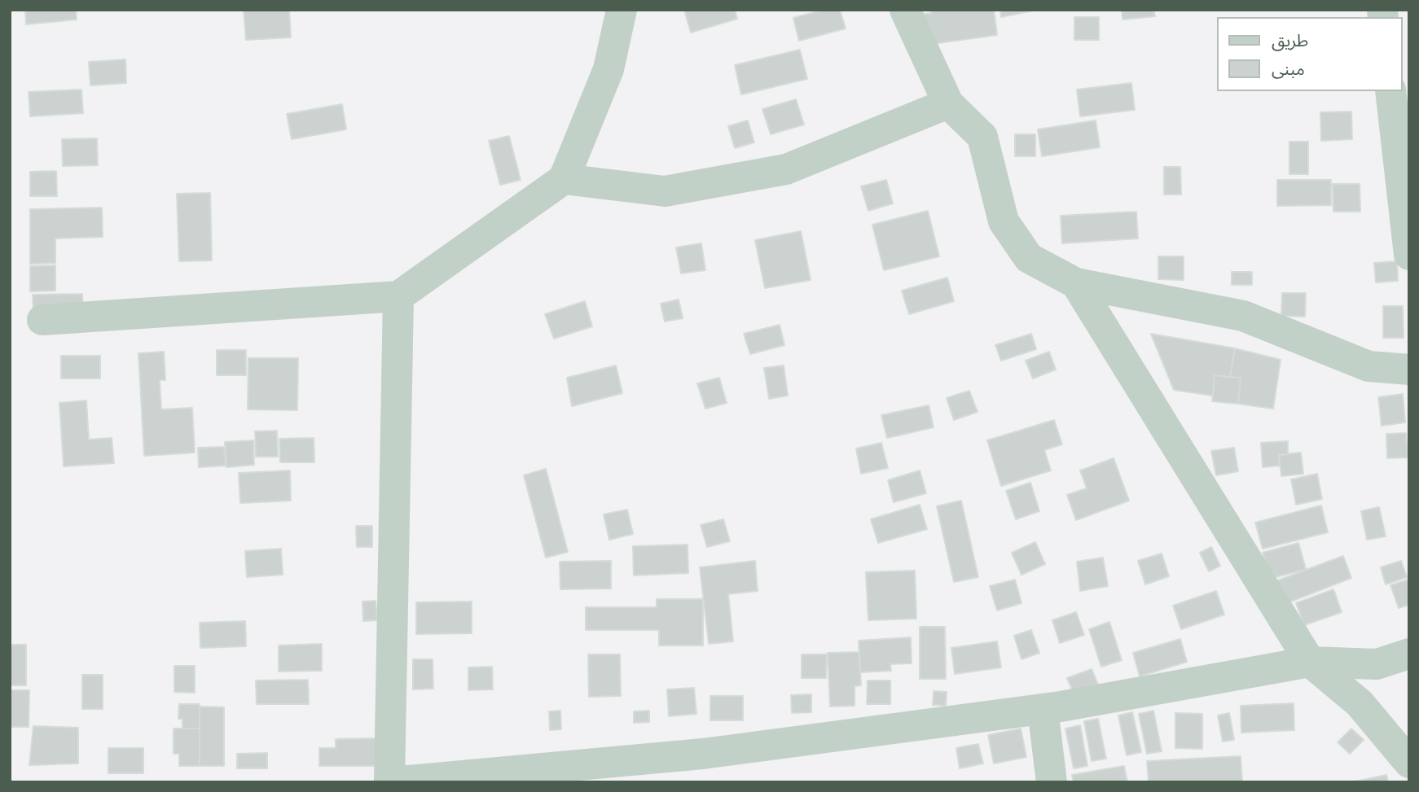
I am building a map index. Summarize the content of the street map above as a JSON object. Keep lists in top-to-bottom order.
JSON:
{
  "legend": ["طريق", "مبنى"]
}
